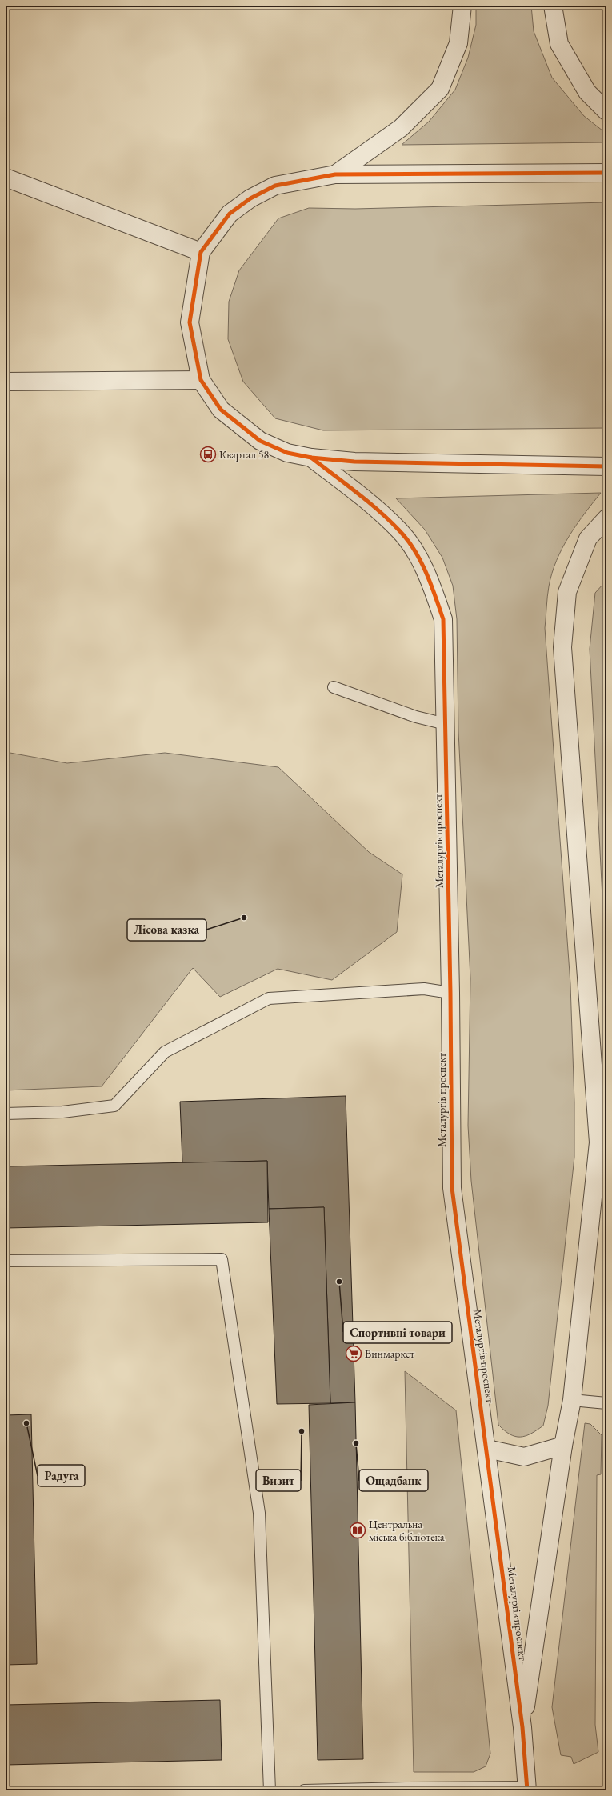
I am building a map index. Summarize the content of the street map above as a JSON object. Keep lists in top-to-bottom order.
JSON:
{
  "streets": {
    "street": ["Металургів проспект"]
  },
  "places": {
    "bus stop": ["Квартал 58"],
    "other": [
      "Лісова казка",
      "Спортивні товари",
      "Радуга",
      "Визит",
      "Ощадбанк"
    ],
    "supermarket": ["Винмаркет"],
    "library": ["Центральна міська бібліотека"]
  }
}
